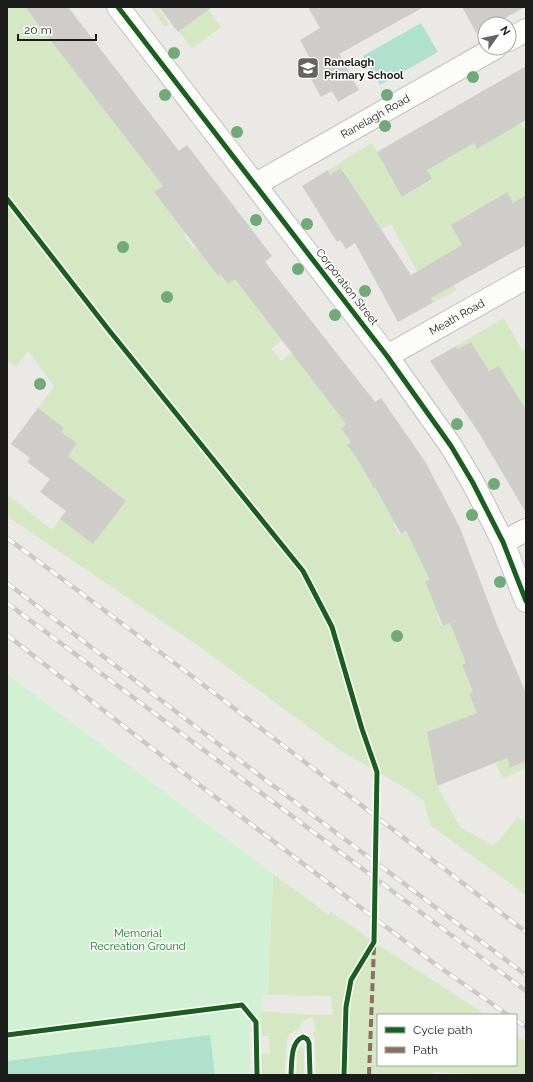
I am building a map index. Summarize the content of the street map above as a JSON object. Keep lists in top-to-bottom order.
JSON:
{
  "streets": {
    "street": ["Ranelagh Road", "Corporation Street", "Meath Road"]
  },
  "crossings": [
    ["Ranelagh Road", "Corporation Street"],
    ["Corporation Street", "Meath Road"]
  ],
  "parks": ["Memorial Recreation Ground"],
  "places": {
    "school or university": ["Ranelagh Primary School"]
  },
  "legend": ["Cycle path", "Path"],
  "scale_bar": "20 m",
  "north": "top right"
}
